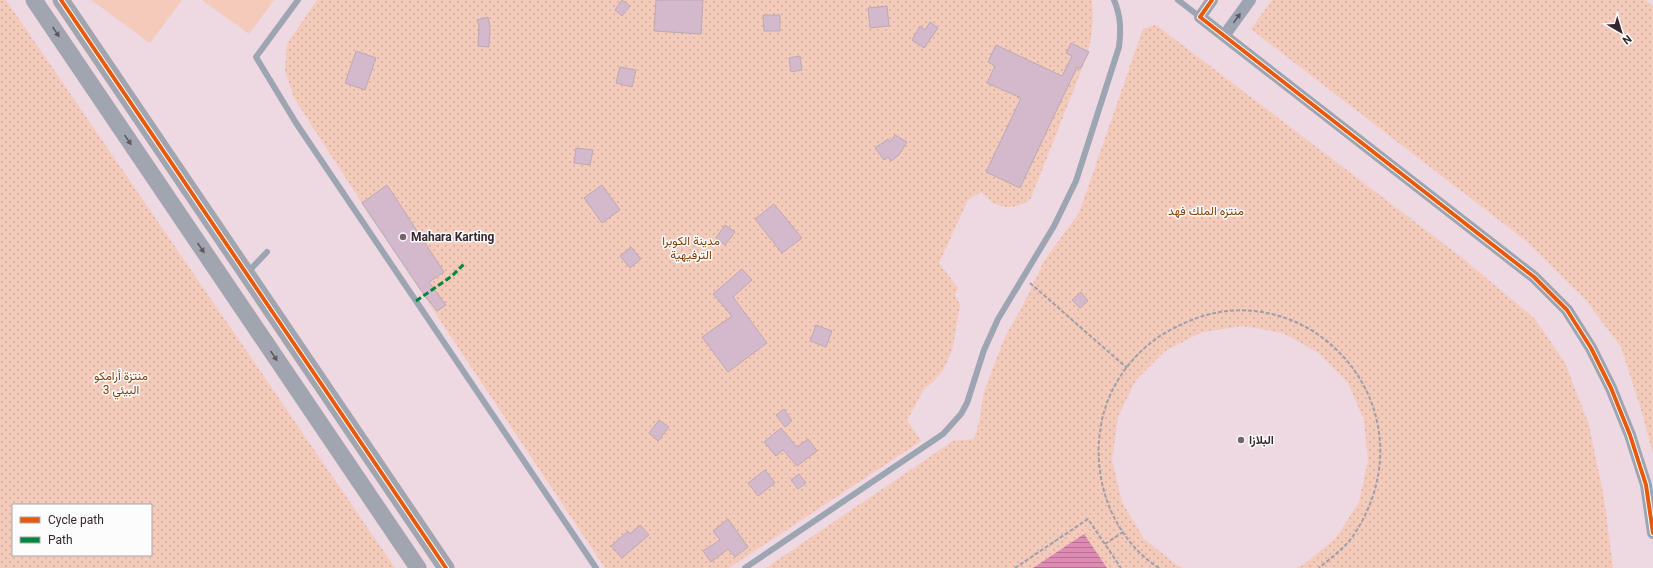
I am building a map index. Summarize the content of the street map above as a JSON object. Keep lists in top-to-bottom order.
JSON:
{
  "parks": ["منتزه الملك فهد", "مدينة الكوبرا الترفيهية", "منتزة أرامكو البيئي 3"],
  "places": ["Mahara Karting", "البلازا"],
  "legend": ["Cycle path", "Path"],
  "north": "bottom right"
}
